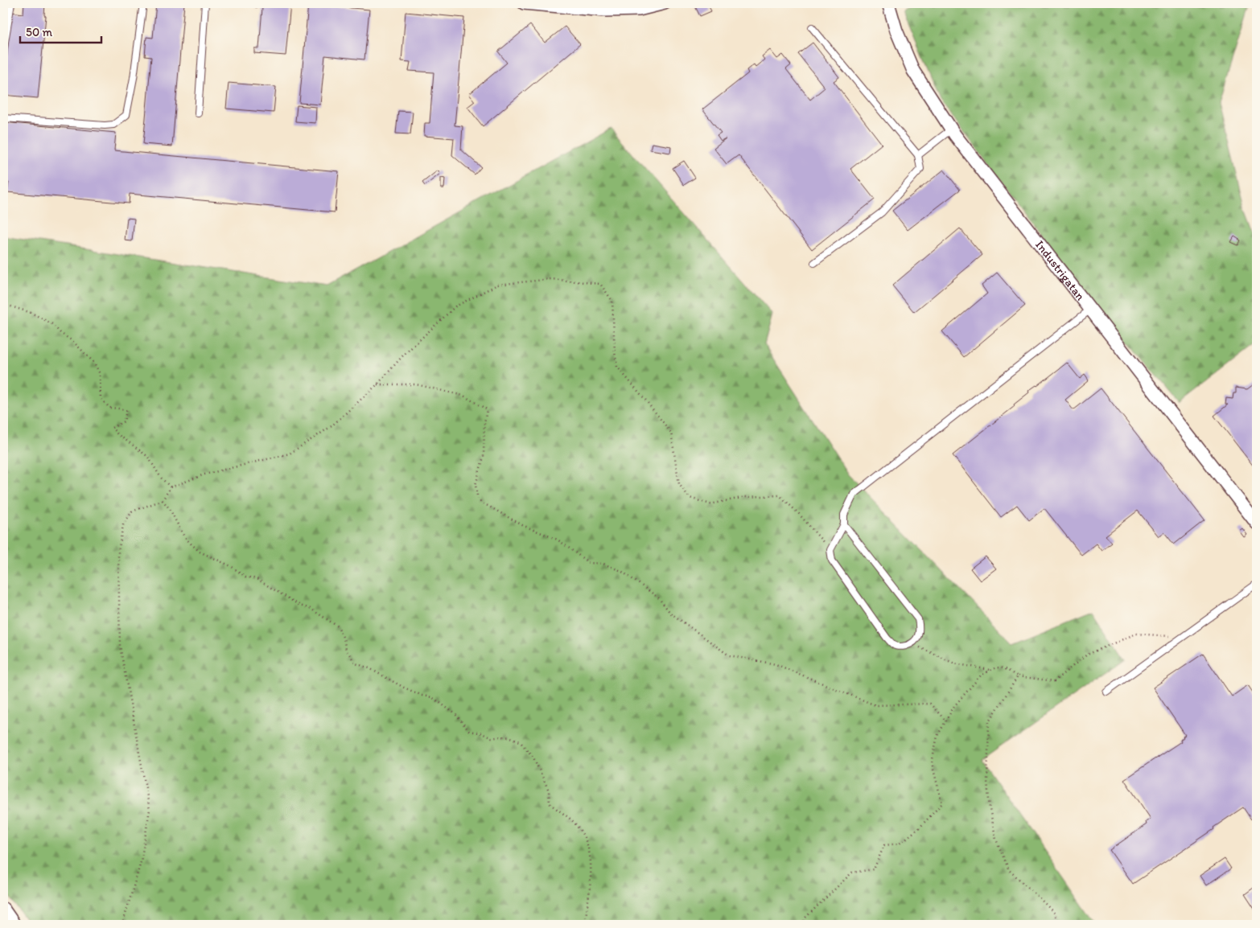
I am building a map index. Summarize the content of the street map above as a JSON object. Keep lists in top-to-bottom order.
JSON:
{
  "streets": {
    "street": ["Industrigatan"]
  },
  "scale_bar": "50 m"
}
